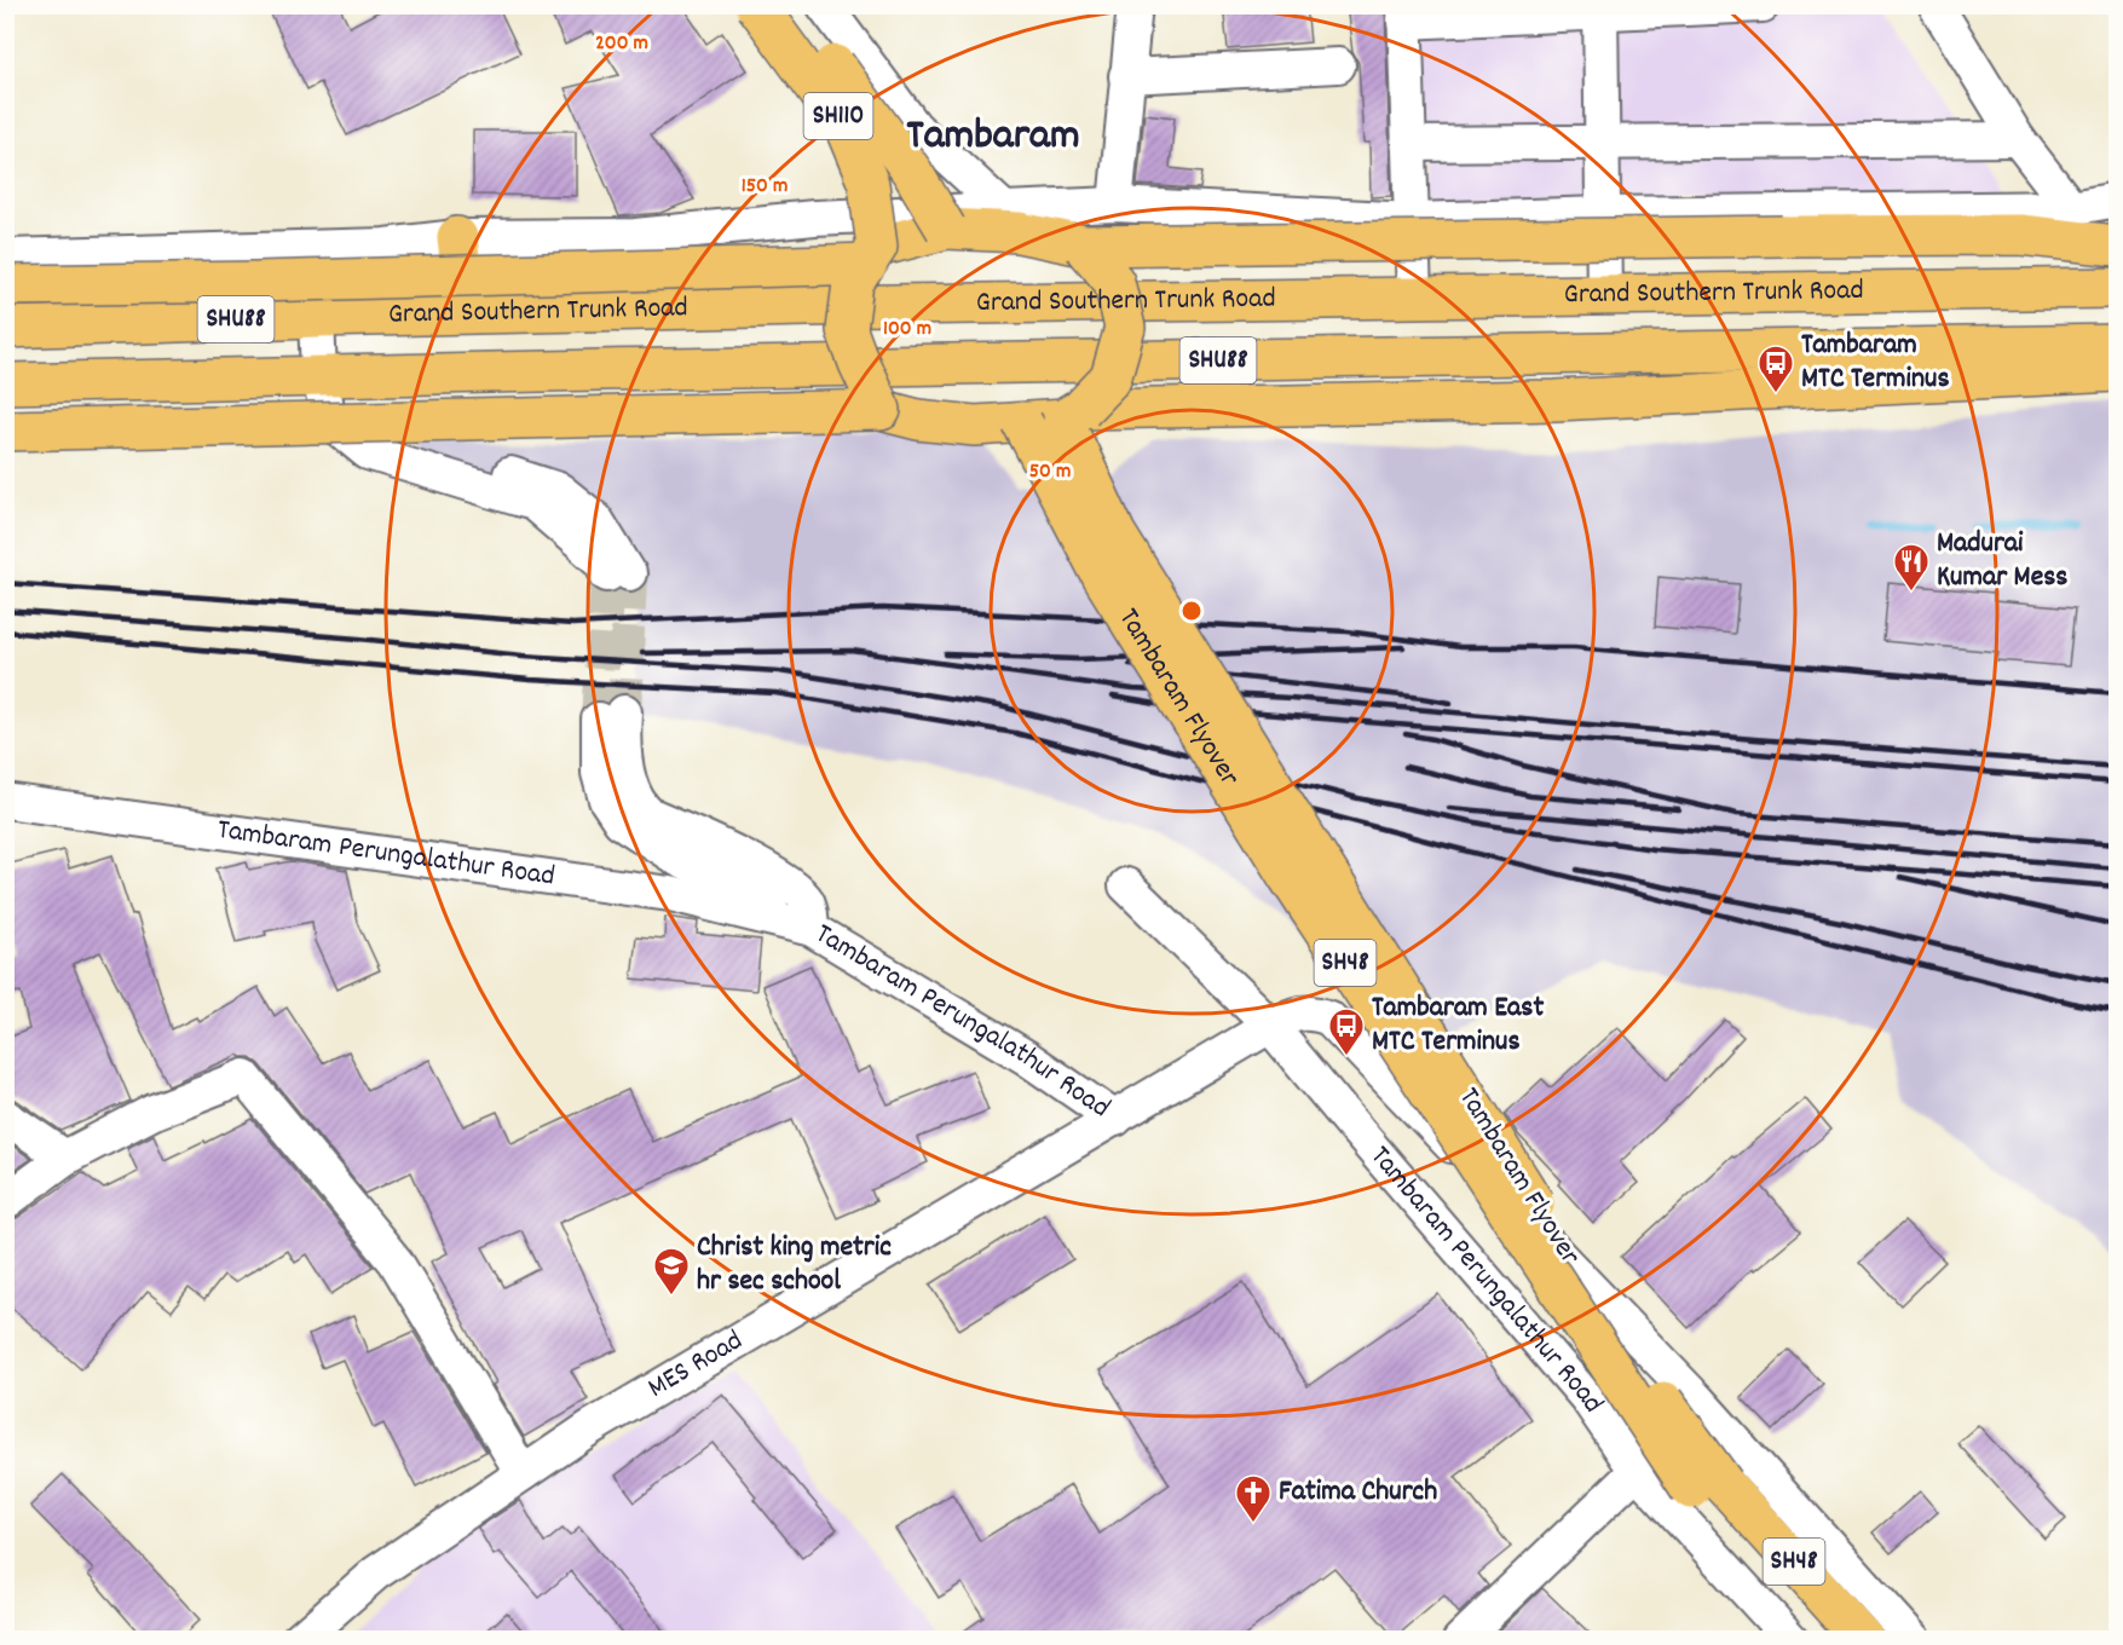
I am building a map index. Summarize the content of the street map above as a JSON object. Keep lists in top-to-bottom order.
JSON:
{
  "streets": {
    "main road": [
      "SH110",
      "Grand Southern Trunk Road",
      "SHU88",
      "Tambaram Flyover",
      "SH48"
    ],
    "street": ["Tambaram Perungalathur Road", "MES Road"]
  },
  "crossings": [
    ["SH110", "Tambaram Flyover"],
    ["Tambaram Perungalathur Road", "MES Road"]
  ],
  "districts": ["Tambaram"],
  "places": {
    "bus stop": ["Tambaram MTC Terminus", "Tambaram East MTC Terminus"],
    "restaurant": ["Madurai Kumar Mess"],
    "school or university": ["Christ king metric hr sec school"],
    "church": ["Fatima Church"]
  },
  "rings": [
    "200 m",
    "150 m",
    "100 m",
    "50 m"
  ]
}
